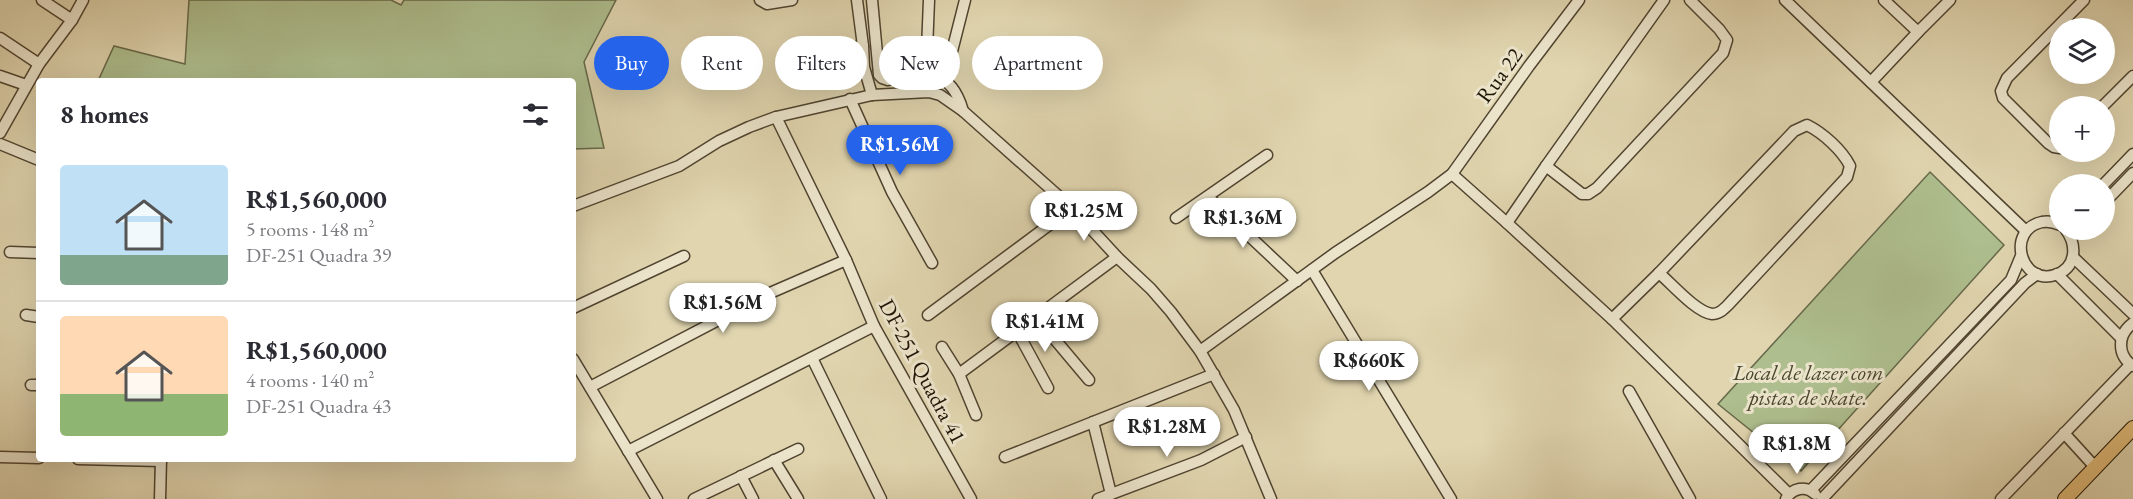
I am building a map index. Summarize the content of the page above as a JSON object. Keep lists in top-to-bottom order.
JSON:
{
  "streets": {
    "street": ["Rua 22", "DF-251 Quadra 41"]
  },
  "parks": ["Local de lazer com pistas de skate."],
  "page": {
    "map_buttons": ["+", "−"],
    "chip": [
      "Buy",
      "Rent",
      "Filters",
      "New",
      "Apartment"
    ],
    "heading": "8 homes",
    "price": [
      "R$1.56M",
      "R$1.25M",
      "R$1.36M",
      "R$1.56M",
      "R$1.41M",
      "R$660K",
      "R$1.28M",
      "R$1.8M"
    ],
    "list": [
      {
        "name": "R$1,560,000",
        "note": "5 rooms · 148 m² · DF-251 Quadra 39"
      },
      {
        "name": "R$1,560,000",
        "note": "4 rooms · 140 m² · DF-251 Quadra 43"
      }
    ]
  }
}
